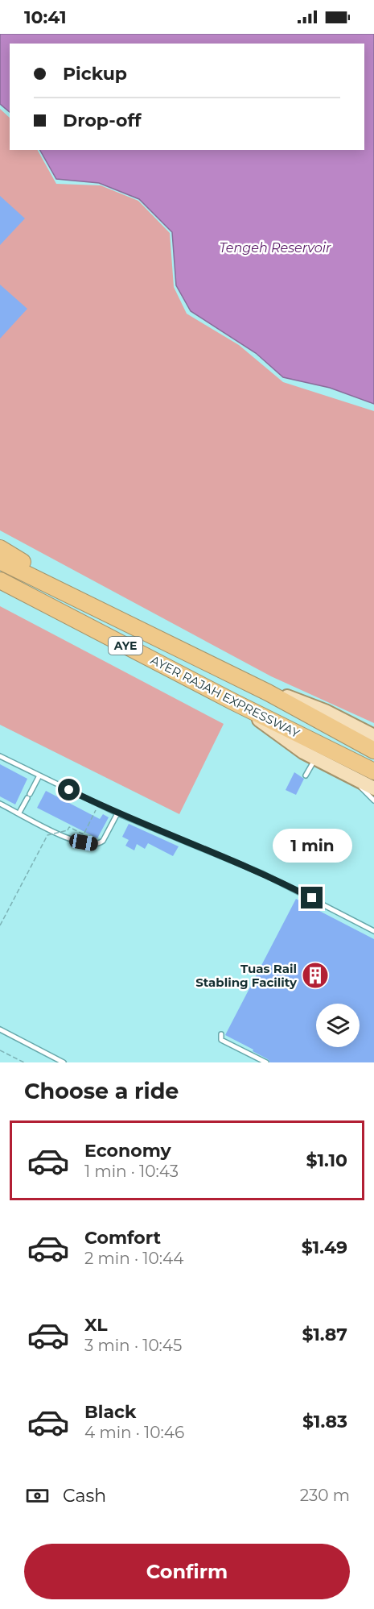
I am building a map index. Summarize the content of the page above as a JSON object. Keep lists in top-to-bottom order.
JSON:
{
  "streets": {
    "highway": ["AYE", "AYER RAJAH EXPRESSWAY"]
  },
  "water": ["Tengeh Reservoir"],
  "places": {
    "building": ["Tuas Rail Stabling Facility"]
  },
  "page": {
    "status": "10:41",
    "banner": ["Pickup", "Drop-off"],
    "bubble": "1 min",
    "heading": "Choose a ride",
    "list": [
      {
        "name": "Economy",
        "note": "1 min · 10:43",
        "value": "$1.10"
      },
      {
        "name": "Comfort",
        "note": "2 min · 10:44",
        "value": "$1.49"
      },
      {
        "name": "XL",
        "note": "3 min · 10:45",
        "value": "$1.87"
      },
      {
        "name": "Black",
        "note": "4 min · 10:46",
        "value": "$1.83"
      }
    ],
    "pay": ["Cash", "230 m"],
    "buttons": "Confirm"
  }
}
